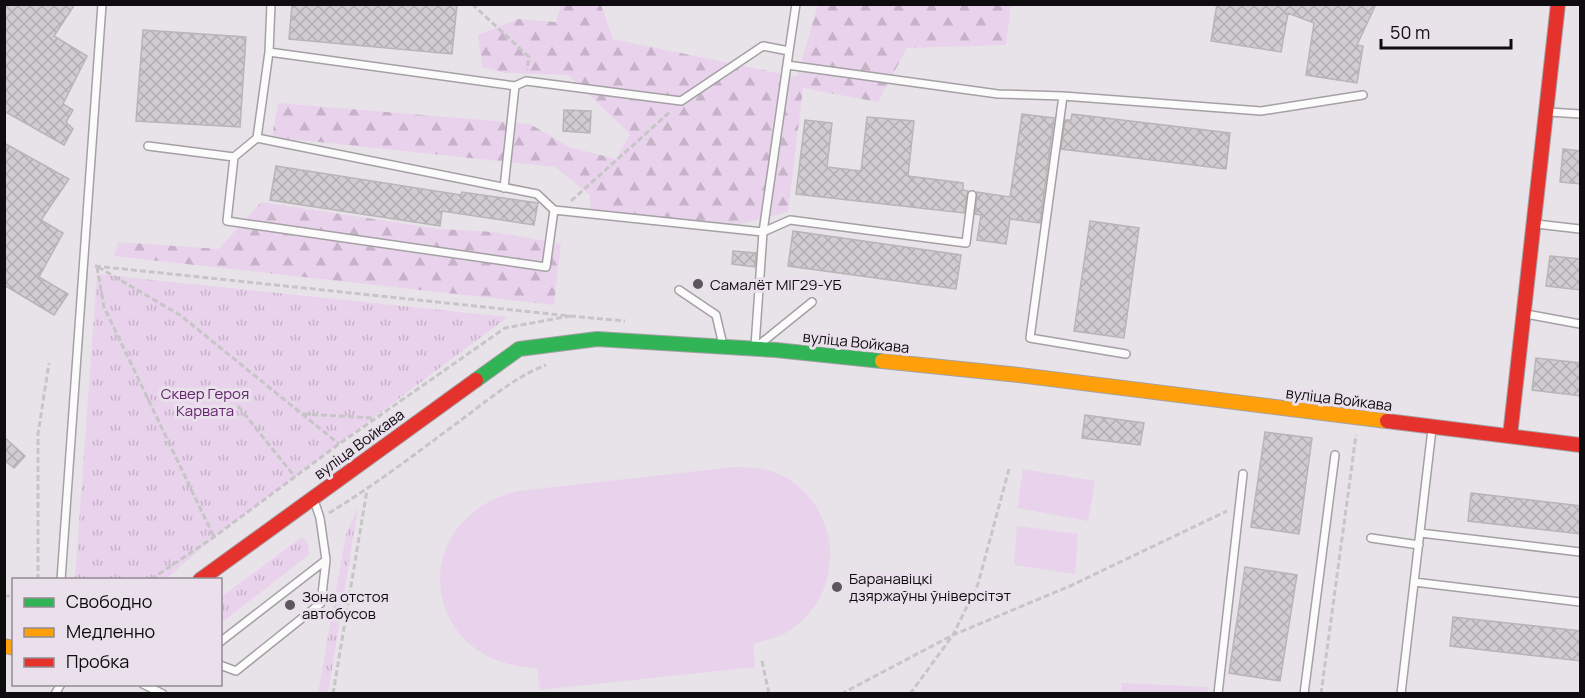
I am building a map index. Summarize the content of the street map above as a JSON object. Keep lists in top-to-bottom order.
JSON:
{
  "streets": {
    "main road": ["вуліца Войкава"]
  },
  "parks": ["Сквер Героя Карвата"],
  "places": ["Самалёт МІГ29-УБ", "Баранавіцкі дзяржаўны ўніверсітэт", "Зона отстоя автобусов"],
  "legend": ["Свободно", "Медленно", "Пробка"],
  "scale_bar": "50 m"
}
